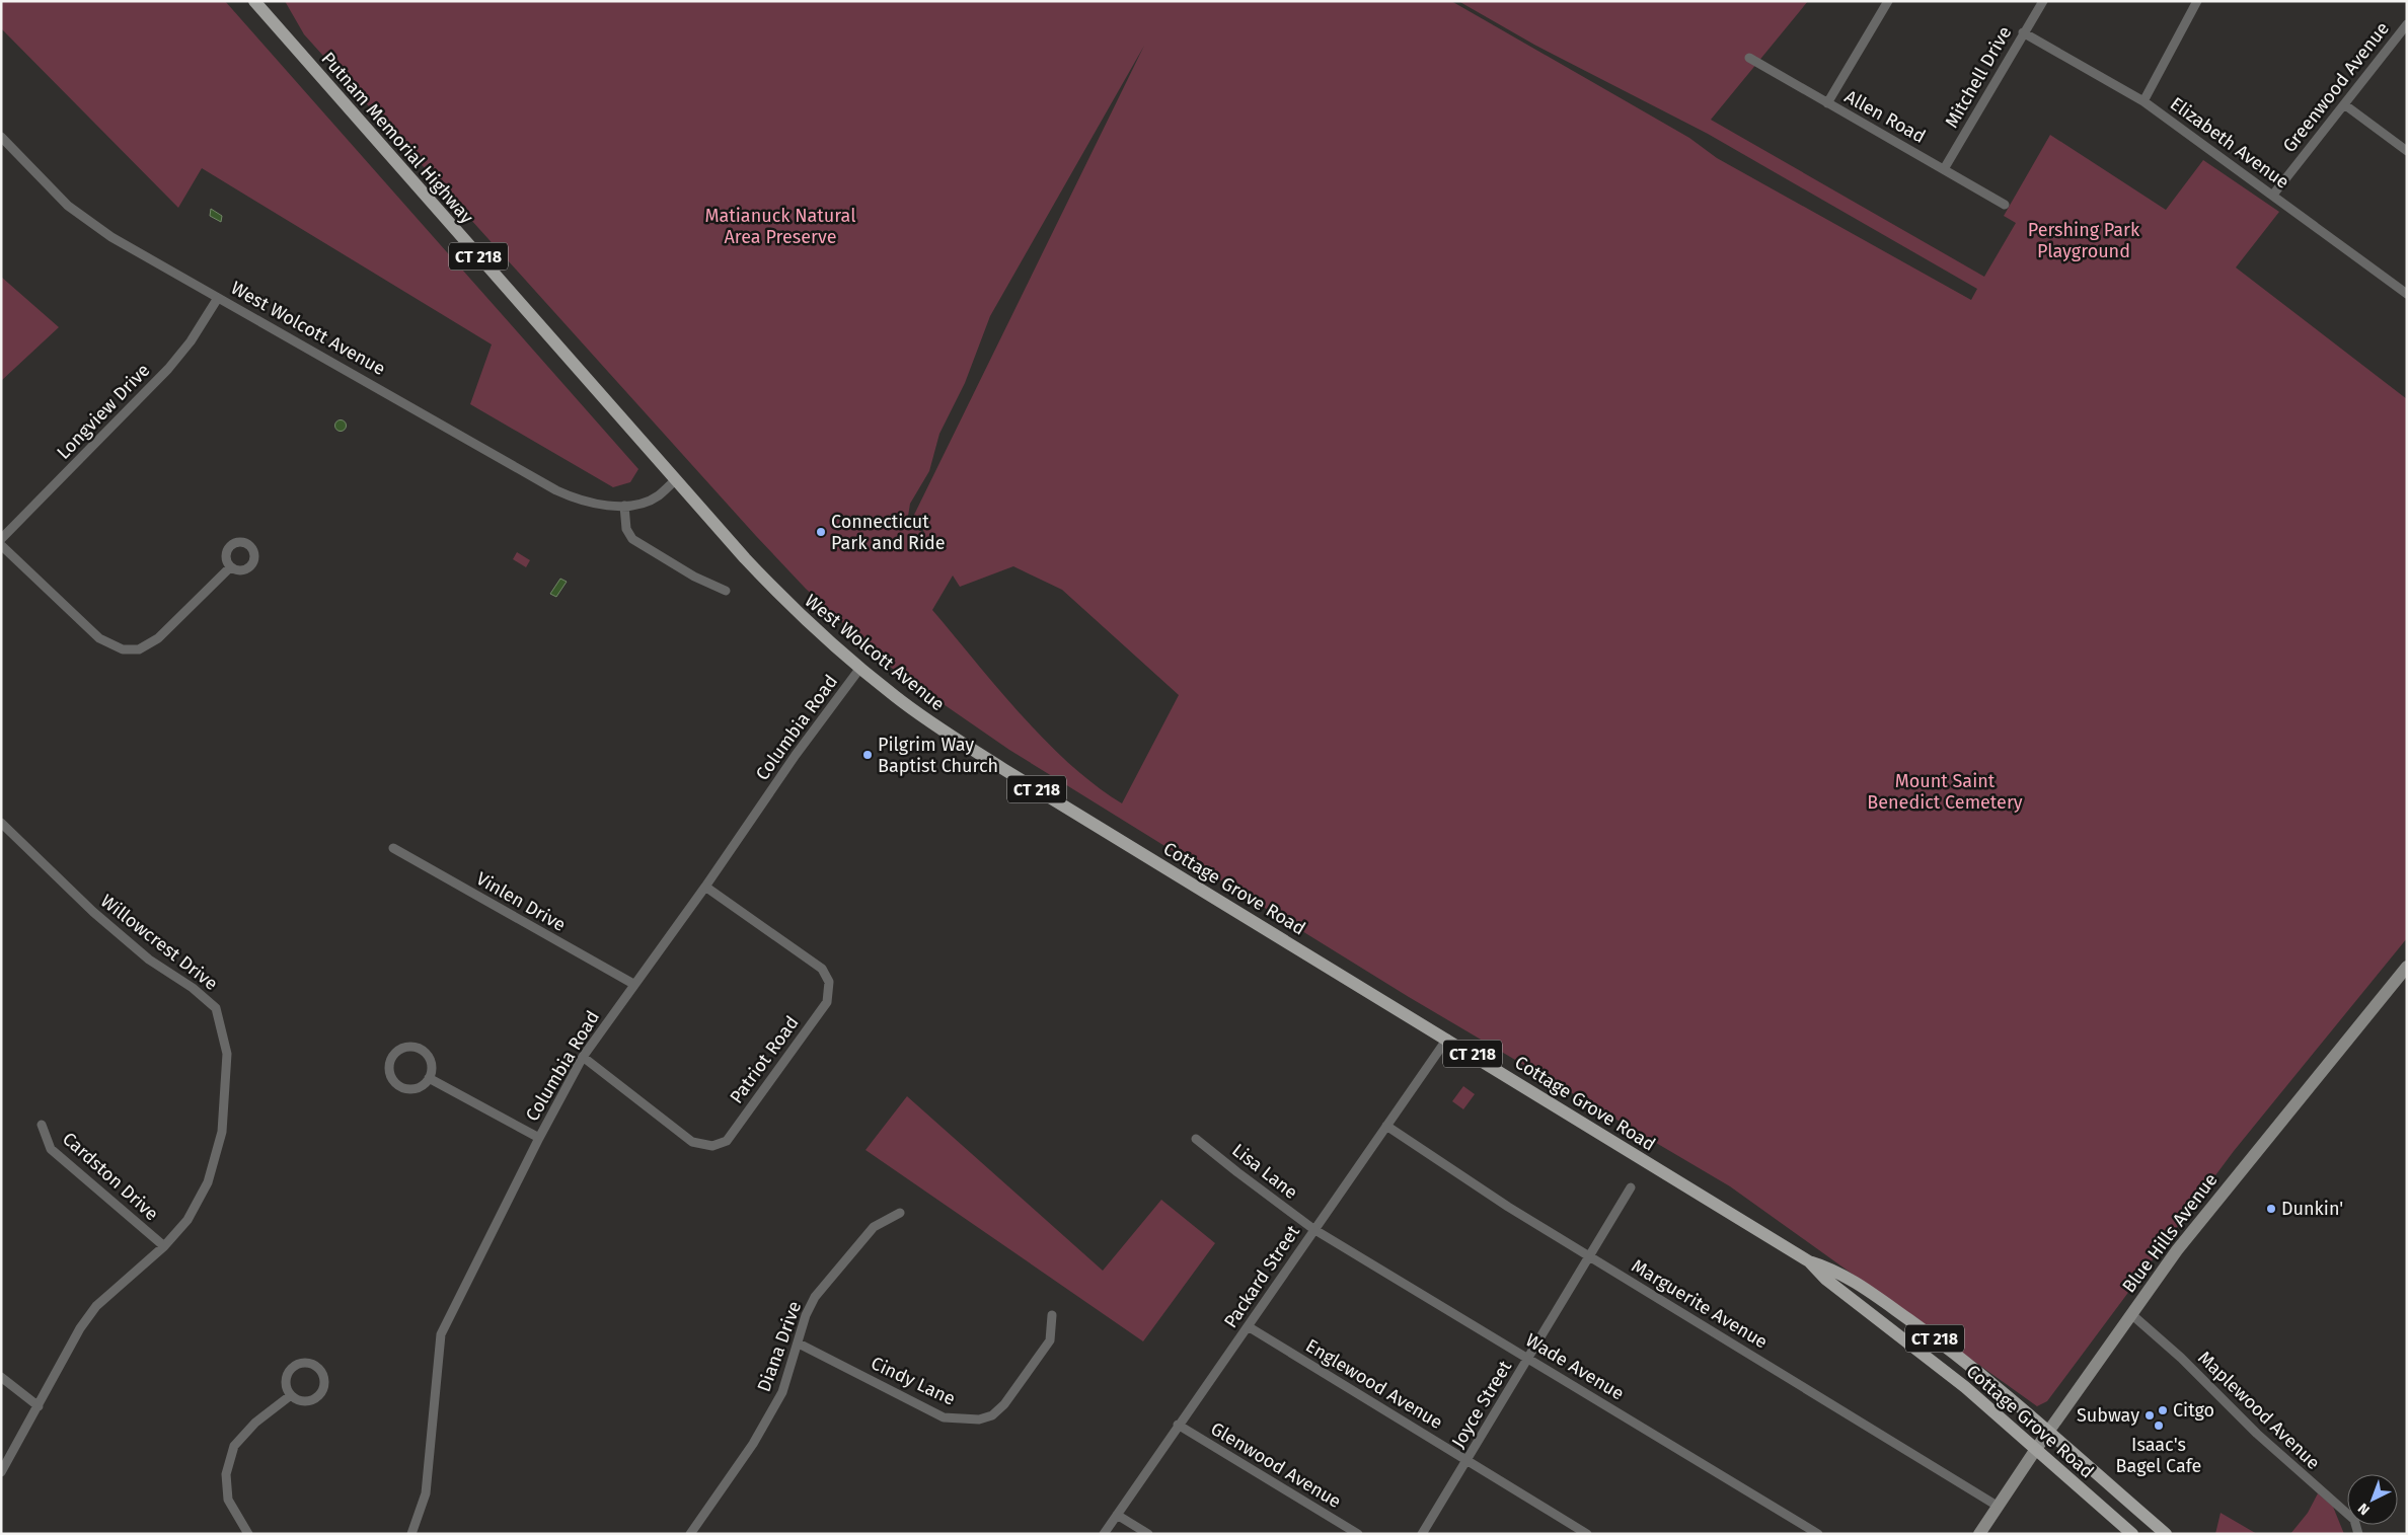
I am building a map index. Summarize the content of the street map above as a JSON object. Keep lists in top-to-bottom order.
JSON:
{
  "streets": {
    "main road": [
      "Putnam Memorial Highway",
      "CT 218",
      "West Wolcott Avenue",
      "Cottage Grove Road",
      "Blue Hills Avenue"
    ],
    "street": [
      "Mitchell Drive",
      "Greenwood Avenue",
      "Allen Road",
      "Elizabeth Avenue",
      "Longview Drive",
      "Columbia Road",
      "Vinlen Drive",
      "Willowcrest Drive",
      "Patriot Road",
      "Lisa Lane",
      "Cardston Drive",
      "Packard Street",
      "Marguerite Avenue",
      "Diana Drive",
      "Wade Avenue",
      "Cindy Lane",
      "Englewood Avenue",
      "Joyce Street",
      "Maplewood Avenue",
      "Glenwood Avenue"
    ]
  },
  "crossings": [
    ["Mitchell Drive", "Allen Road"],
    ["Mitchell Drive", "Elizabeth Avenue"],
    ["Greenwood Avenue", "Elizabeth Avenue"],
    ["Putnam Memorial Highway", "West Wolcott Avenue"],
    ["West Wolcott Avenue", "Longview Drive"],
    ["West Wolcott Avenue", "Columbia Road"],
    ["West Wolcott Avenue", "Cottage Grove Road"],
    ["Columbia Road", "Vinlen Drive"],
    ["Columbia Road", "Patriot Road"],
    ["Cottage Grove Road", "Blue Hills Avenue"],
    ["Cottage Grove Road", "Packard Street"],
    ["Willowcrest Drive", "Cardston Drive"],
    ["Lisa Lane", "Packard Street"],
    ["Lisa Lane", "Wade Avenue"],
    ["Blue Hills Avenue", "Marguerite Avenue"],
    ["Blue Hills Avenue", "Maplewood Avenue"],
    ["Packard Street", "Marguerite Avenue"],
    ["Packard Street", "Wade Avenue"],
    ["Packard Street", "Englewood Avenue"],
    ["Packard Street", "Glenwood Avenue"],
    ["Marguerite Avenue", "Joyce Street"],
    ["Diana Drive", "Cindy Lane"],
    ["Wade Avenue", "Joyce Street"],
    ["Englewood Avenue", "Joyce Street"]
  ],
  "parks": ["Matianuck Natural Area Preserve", "Pershing Park Playground", "Mount Saint Benedict Cemetery"],
  "places": [
    "Connecticut Park and Ride",
    "Pilgrim Way Baptist Church",
    "Dunkin'",
    "Citgo",
    "Subway",
    "Isaac's Bagel Cafe"
  ],
  "north": "bottom left"
}
